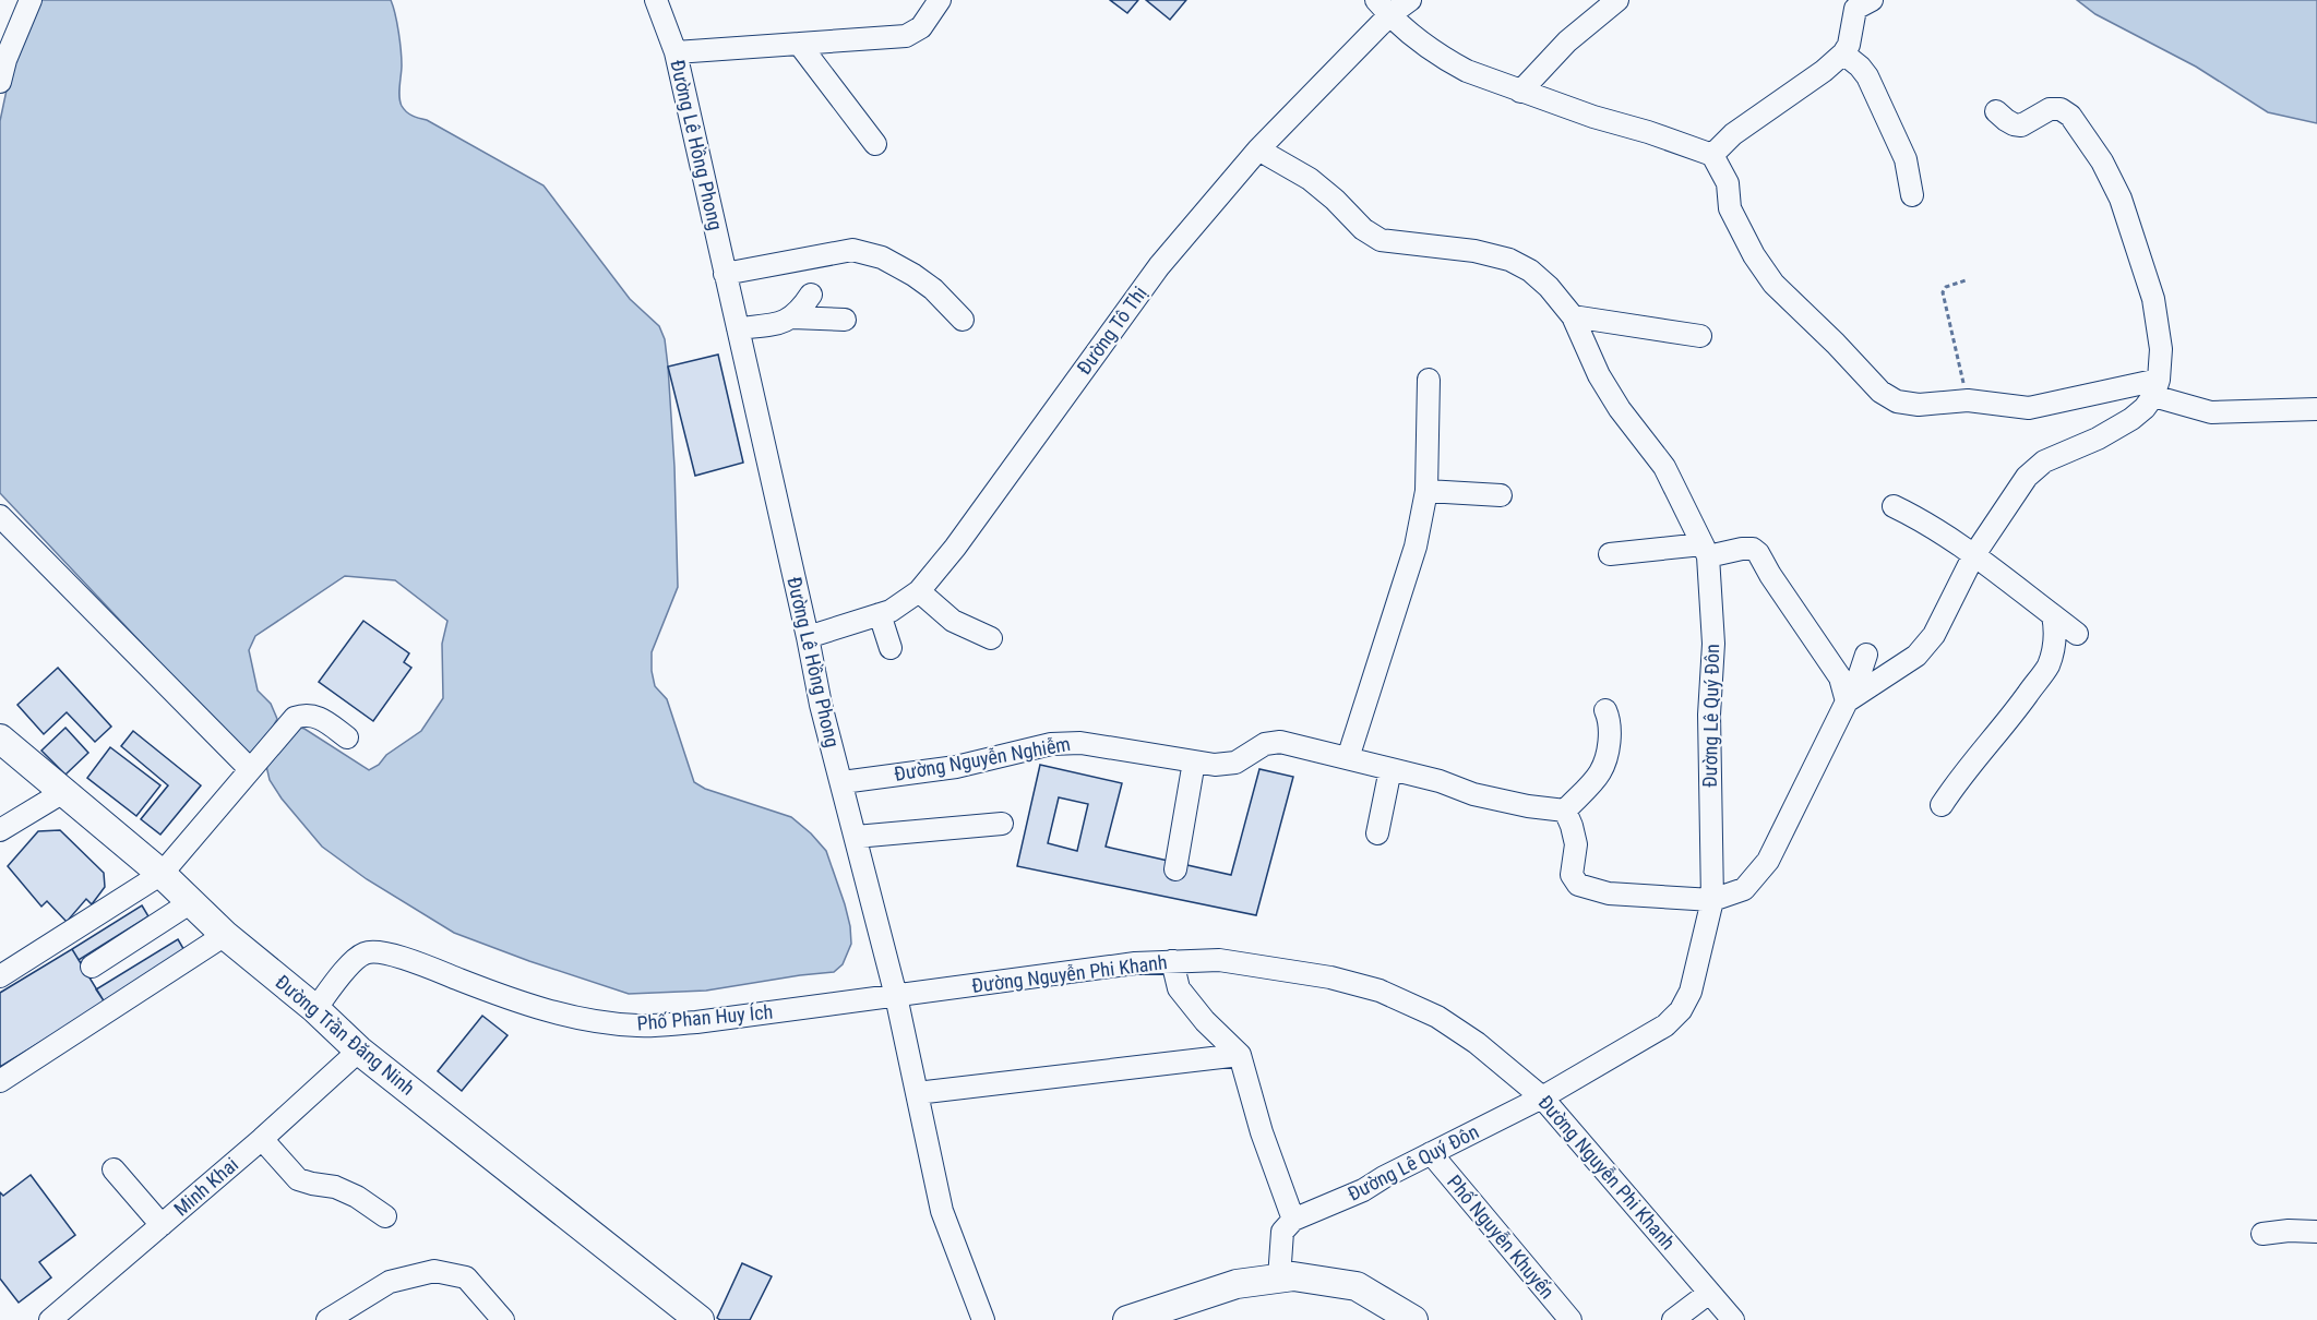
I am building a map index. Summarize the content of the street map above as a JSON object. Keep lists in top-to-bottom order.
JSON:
{
  "streets": {
    "main road": ["Đường Trần Đăng Ninh"],
    "street": [
      "Đường Lê Hồng Phong",
      "Đường Tô Thị",
      "Đường Lê Quý Đôn",
      "Đường Nguyễn Nghiễm",
      "Đường Nguyễn Phi Khanh",
      "Phố Phan Huy Ích",
      "Minh Khai",
      "Phố Nguyễn Khuyến"
    ]
  },
  "crossings": [
    ["Đường Lê Hồng Phong", "Đường Tô Thị"],
    ["Đường Lê Hồng Phong", "Đường Nguyễn Nghiễm"],
    ["Đường Lê Hồng Phong", "Đường Nguyễn Phi Khanh"],
    ["Đường Lê Hồng Phong", "Phố Phan Huy Ích"],
    ["Đường Tô Thị", "Đường Lê Quý Đôn"],
    ["Đường Lê Quý Đôn", "Đường Nguyễn Phi Khanh"],
    ["Đường Lê Quý Đôn", "Phố Nguyễn Khuyến"],
    ["Đường Nguyễn Phi Khanh", "Phố Phan Huy Ích"],
    ["Phố Phan Huy Ích", "Đường Trần Đăng Ninh"],
    ["Đường Trần Đăng Ninh", "Minh Khai"]
  ]
}
